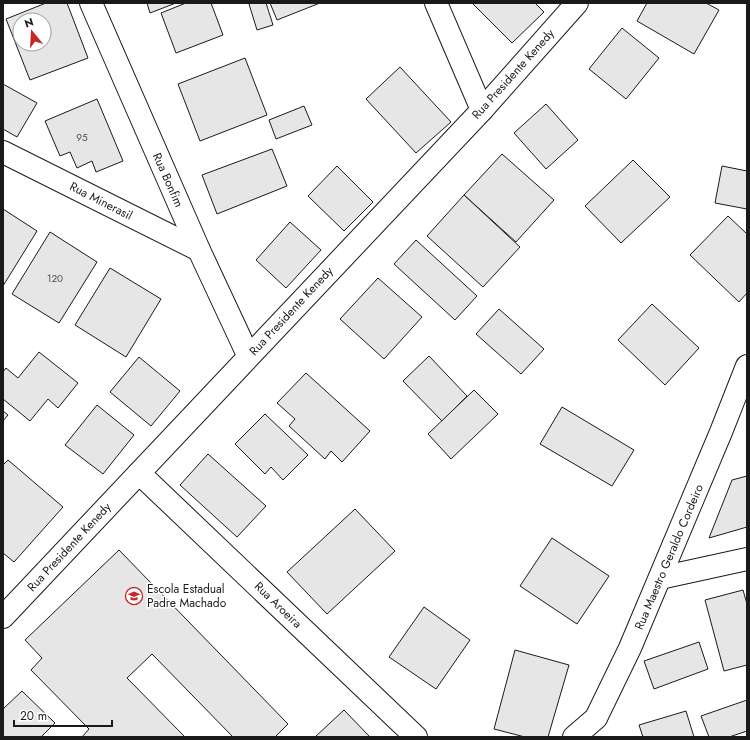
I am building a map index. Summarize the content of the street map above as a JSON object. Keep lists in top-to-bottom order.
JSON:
{
  "streets": {
    "street": [
      "Rua Presidente Kenedy",
      "Rua Bonfim",
      "Rua Minerasil",
      "Rua Maestro Geraldo Cordeiro",
      "Rua Aroeira"
    ]
  },
  "crossings": [
    ["Rua Presidente Kenedy", "Rua Bonfim"],
    ["Rua Presidente Kenedy", "Rua Aroeira"],
    ["Rua Bonfim", "Rua Minerasil"]
  ],
  "places": {
    "school or university": ["Escola Estadual Padre Machado"]
  },
  "house_numbers": ["95", "120"],
  "scale_bar": "20 m",
  "north": "top"
}
